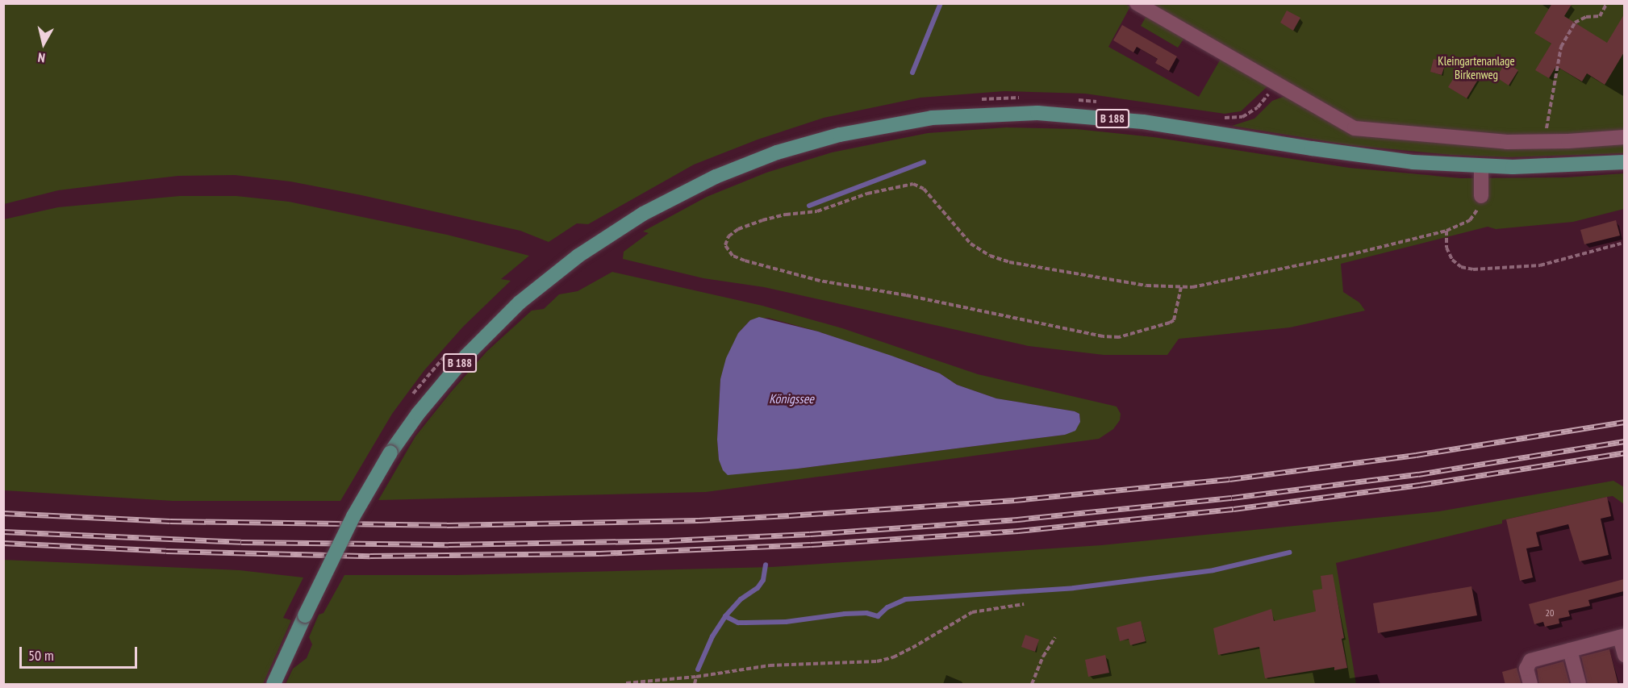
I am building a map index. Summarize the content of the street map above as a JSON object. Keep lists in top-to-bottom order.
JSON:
{
  "streets": {
    "main road": ["B 188"]
  },
  "water": ["Königssee"],
  "parks": ["Kleingartenanlage Birkenweg"],
  "house_numbers": ["20"],
  "scale_bar": "50 m",
  "north": "bottom"
}
